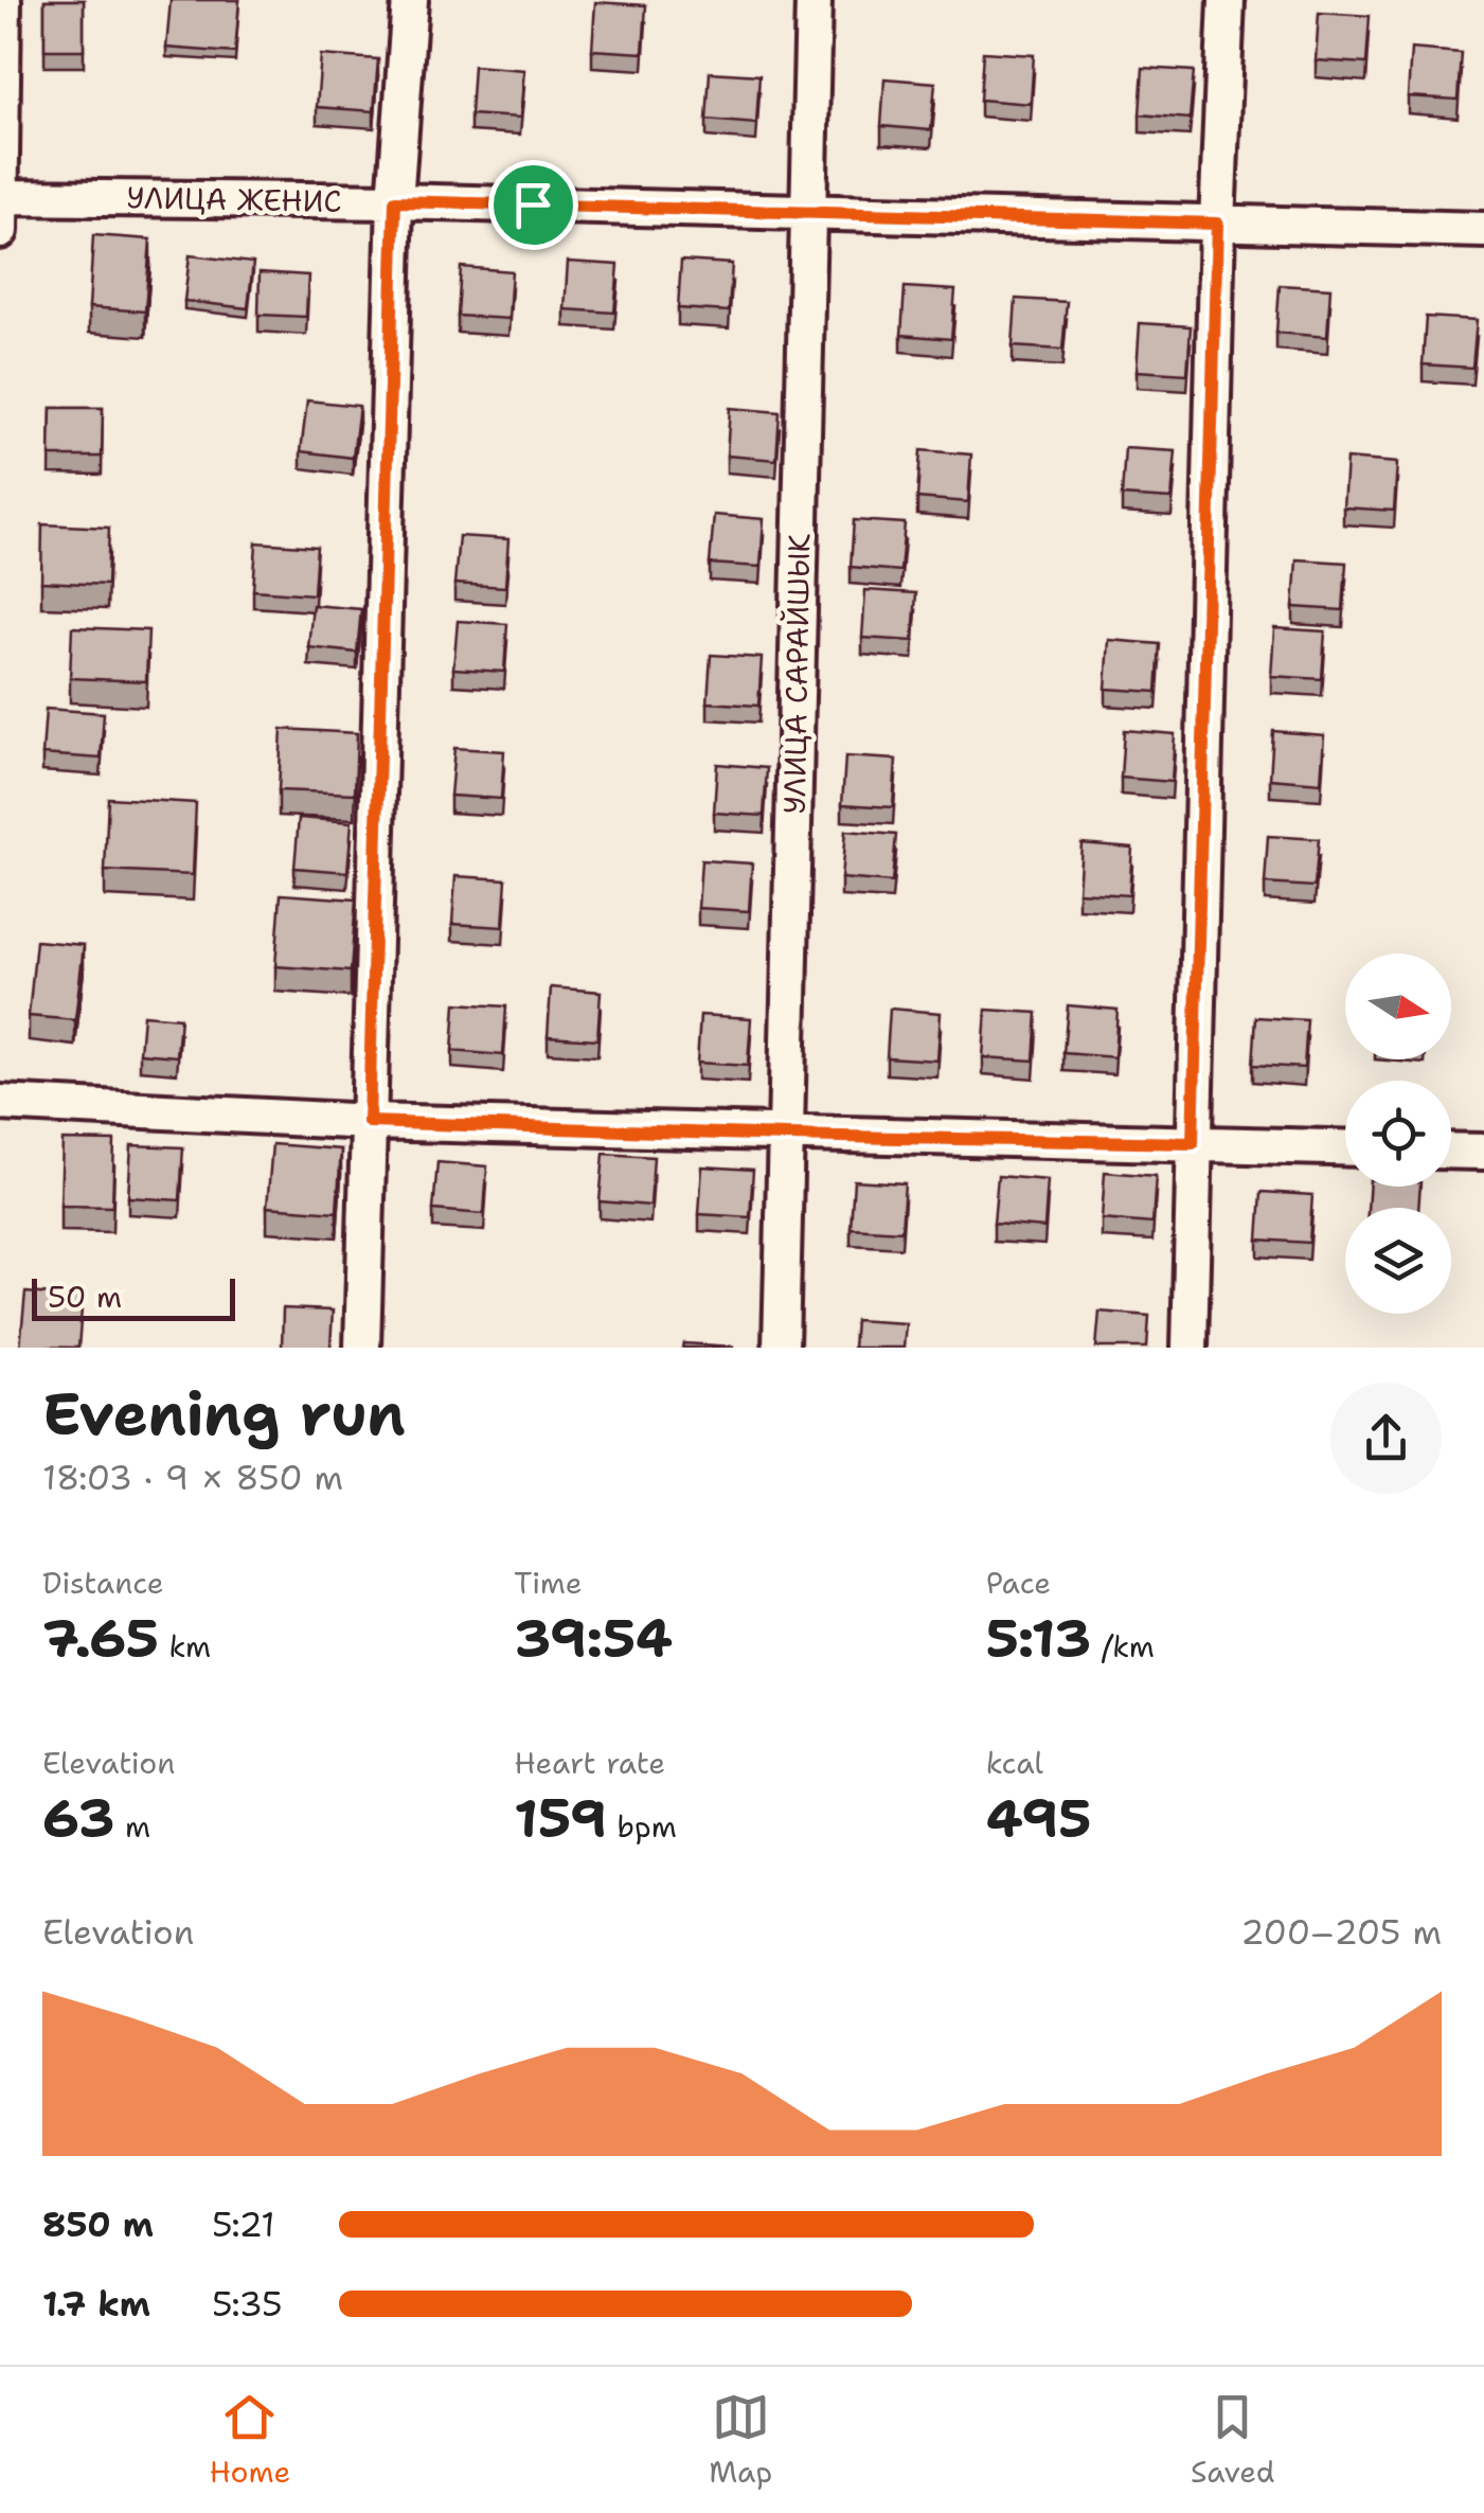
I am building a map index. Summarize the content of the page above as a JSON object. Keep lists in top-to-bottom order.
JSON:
{
  "streets": {
    "street": ["УЛИЦА ЖЕНИС", "УЛИЦА САРАЙШЫК"]
  },
  "crossings": [
    ["УЛИЦА ЖЕНИС", "УЛИЦА САРАЙШЫК"]
  ],
  "scale_bar": "50 m",
  "north": "right",
  "page": {
    "scale": "50 m",
    "heading": ["Evening run", "18:03 · 9 × 850 m"],
    "stats": [
      ["Distance", "7.65 km"],
      ["Time", "39:54"],
      ["Pace", "5:13 /km"],
      ["Elevation", "63 m"],
      ["Heart rate", "159 bpm"],
      ["kcal", "495"]
    ],
    "chart": ["Elevation", "200–205 m"],
    "list": [
      {
        "name": "850 m",
        "note": "5:21"
      },
      {
        "name": "1.7 km",
        "note": "5:35"
      }
    ],
    "tabs": ["Home", "Map", "Saved"]
  }
}
